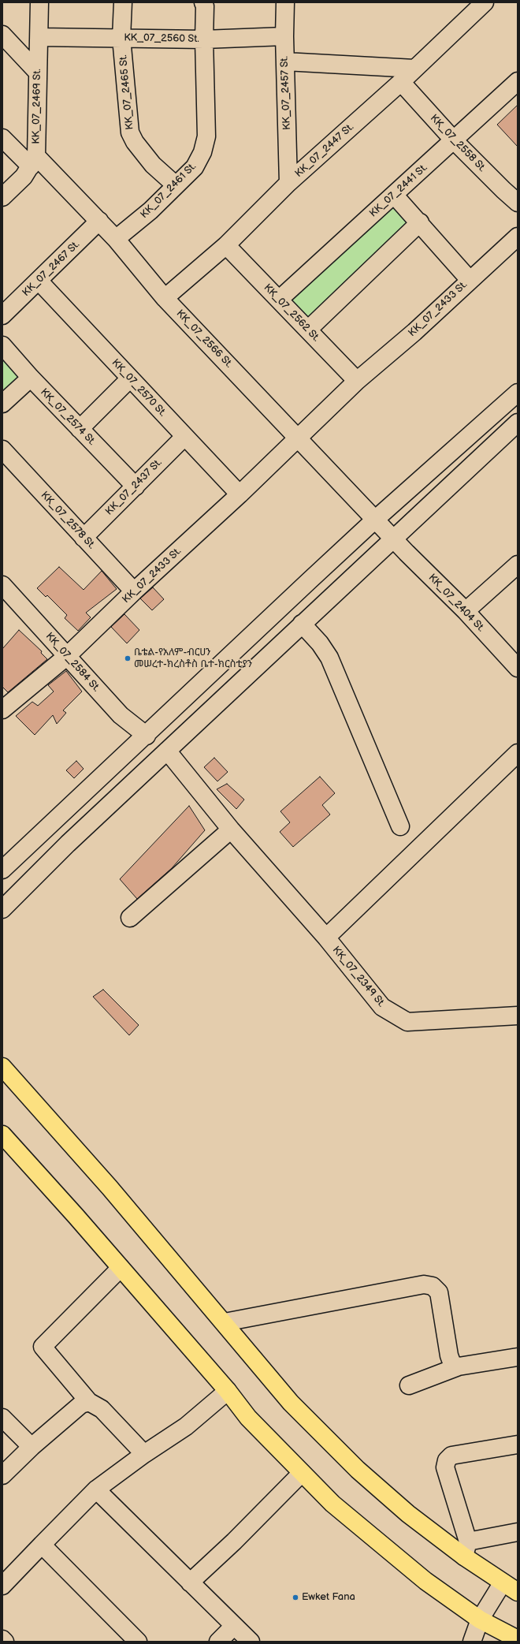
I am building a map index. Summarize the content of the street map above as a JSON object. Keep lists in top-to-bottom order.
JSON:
{
  "streets": {
    "street": [
      "KK_07_2560 St.",
      "KK_07_2465 St.",
      "KK_07_2457 St.",
      "KK_07_2469 St.",
      "KK_07_2558 St.",
      "KK_07_2447 St.",
      "KK_07_2461 St.",
      "KK_07_2441 St.",
      "KK_07_2467 St.",
      "KK_07_2433 St.",
      "KK_07_2562 St.",
      "KK_07_2566 St.",
      "KK_07_2570 St.",
      "KK_07_2574 St.",
      "KK_07_2437 St.",
      "KK_07_2578 St.",
      "KK_07_2404 St.",
      "KK_07_2584 St.",
      "KK_07_2349 St."
    ]
  },
  "crossings": [
    ["KK_07_2560 St.", "KK_07_2465 St."],
    ["KK_07_2560 St.", "KK_07_2457 St."],
    ["KK_07_2560 St.", "KK_07_2469 St."],
    ["KK_07_2560 St.", "KK_07_2461 St."],
    ["KK_07_2465 St.", "KK_07_2461 St."],
    ["KK_07_2457 St.", "KK_07_2447 St."],
    ["KK_07_2469 St.", "KK_07_2566 St."],
    ["KK_07_2558 St.", "KK_07_2447 St."],
    ["KK_07_2558 St.", "KK_07_2441 St."],
    ["KK_07_2447 St.", "KK_07_2562 St."],
    ["KK_07_2447 St.", "KK_07_2566 St."],
    ["KK_07_2461 St.", "KK_07_2566 St."],
    ["KK_07_2441 St.", "KK_07_2562 St."],
    ["KK_07_2467 St.", "KK_07_2566 St."],
    ["KK_07_2467 St.", "KK_07_2570 St."],
    ["KK_07_2433 St.", "KK_07_2562 St."],
    ["KK_07_2433 St.", "KK_07_2566 St."],
    ["KK_07_2433 St.", "KK_07_2570 St."],
    ["KK_07_2433 St.", "KK_07_2578 St."],
    ["KK_07_2433 St.", "KK_07_2584 St."],
    ["KK_07_2566 St.", "KK_07_2404 St."],
    ["KK_07_2570 St.", "KK_07_2437 St."],
    ["KK_07_2574 St.", "KK_07_2437 St."],
    ["KK_07_2437 St.", "KK_07_2578 St."]
  ],
  "places": ["ቤቴል-የአለም-ብርሀን መሠረተ-ክረስቶስ ቤተ-ክርስቲያን", "Ewket Fana"]
}
